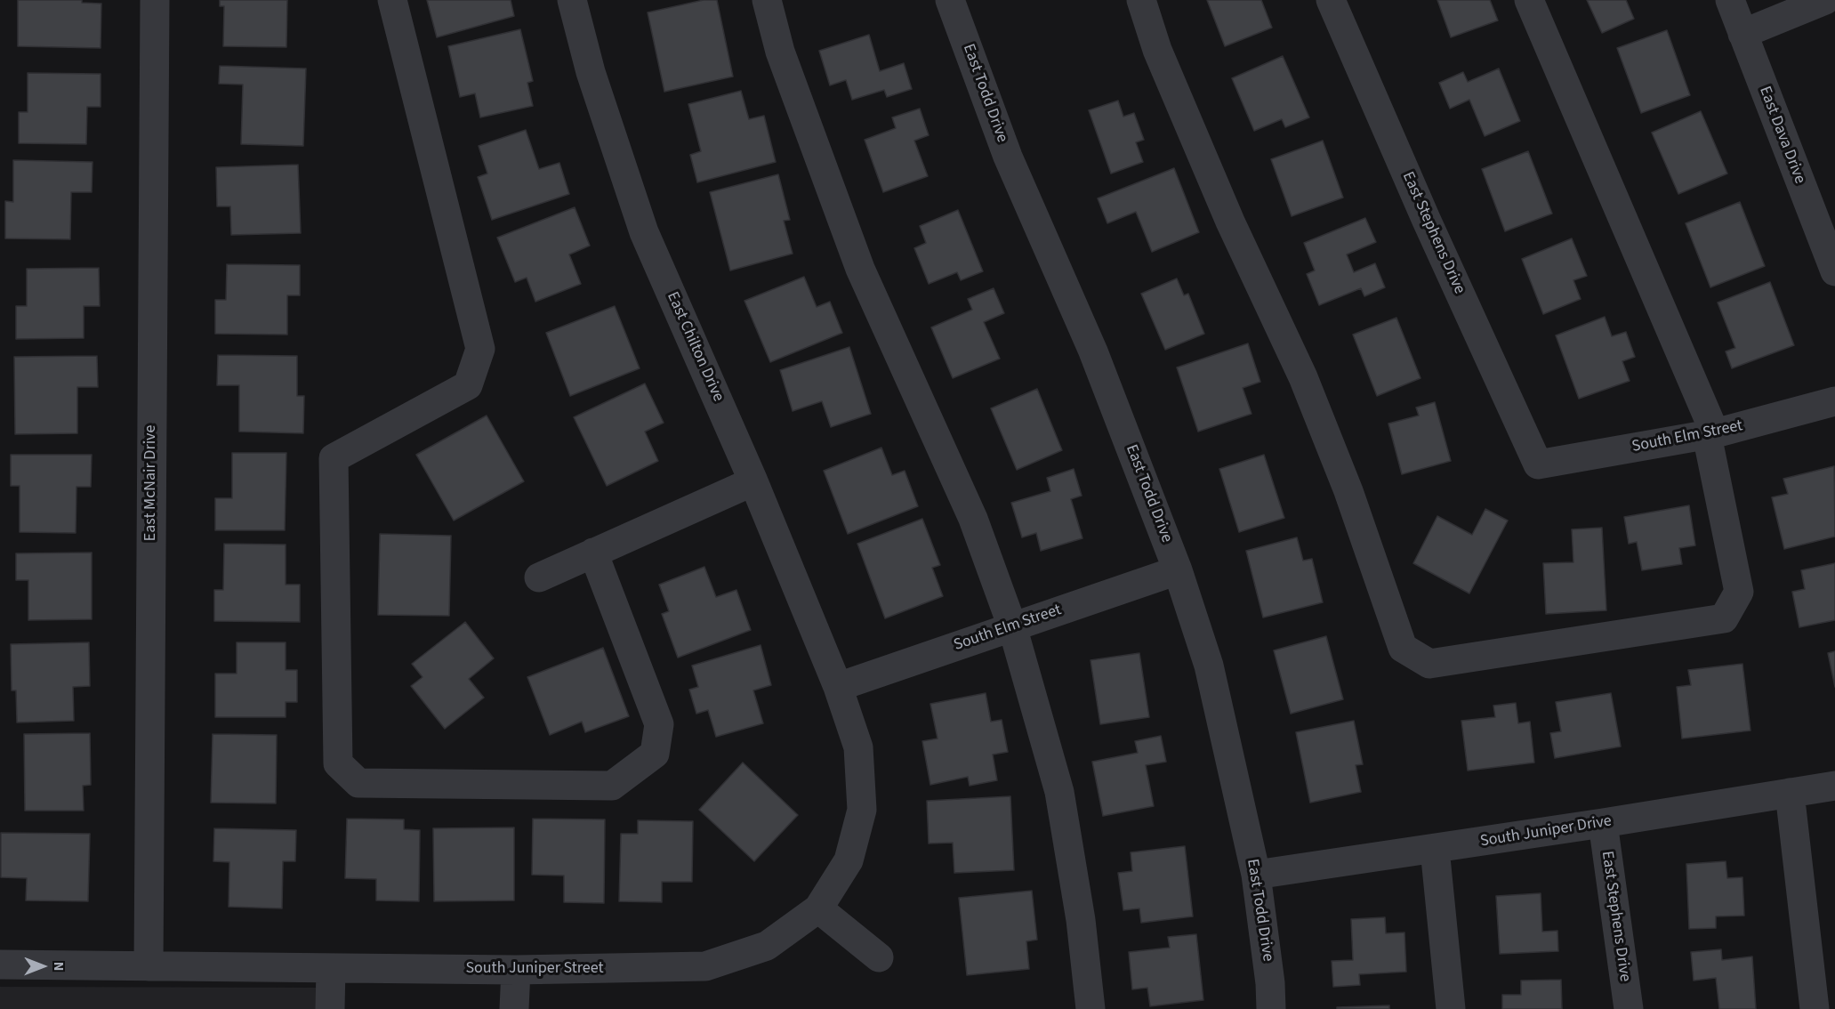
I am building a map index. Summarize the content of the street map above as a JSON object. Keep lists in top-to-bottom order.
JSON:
{
  "streets": {
    "street": [
      "East Todd Drive",
      "East Dava Drive",
      "East Stephens Drive",
      "East Chilton Drive",
      "South Elm Street",
      "East McNair Drive",
      "South Juniper Drive",
      "South Juniper Street"
    ]
  },
  "crossings": [
    ["East Todd Drive", "South Elm Street"],
    ["East Todd Drive", "South Juniper Drive"],
    ["East Stephens Drive", "South Elm Street"],
    ["East Stephens Drive", "South Juniper Drive"],
    ["East Chilton Drive", "South Elm Street"],
    ["East Chilton Drive", "South Juniper Street"],
    ["South Elm Street", "South Juniper Street"],
    ["East McNair Drive", "South Juniper Street"]
  ],
  "north": "right"
}
